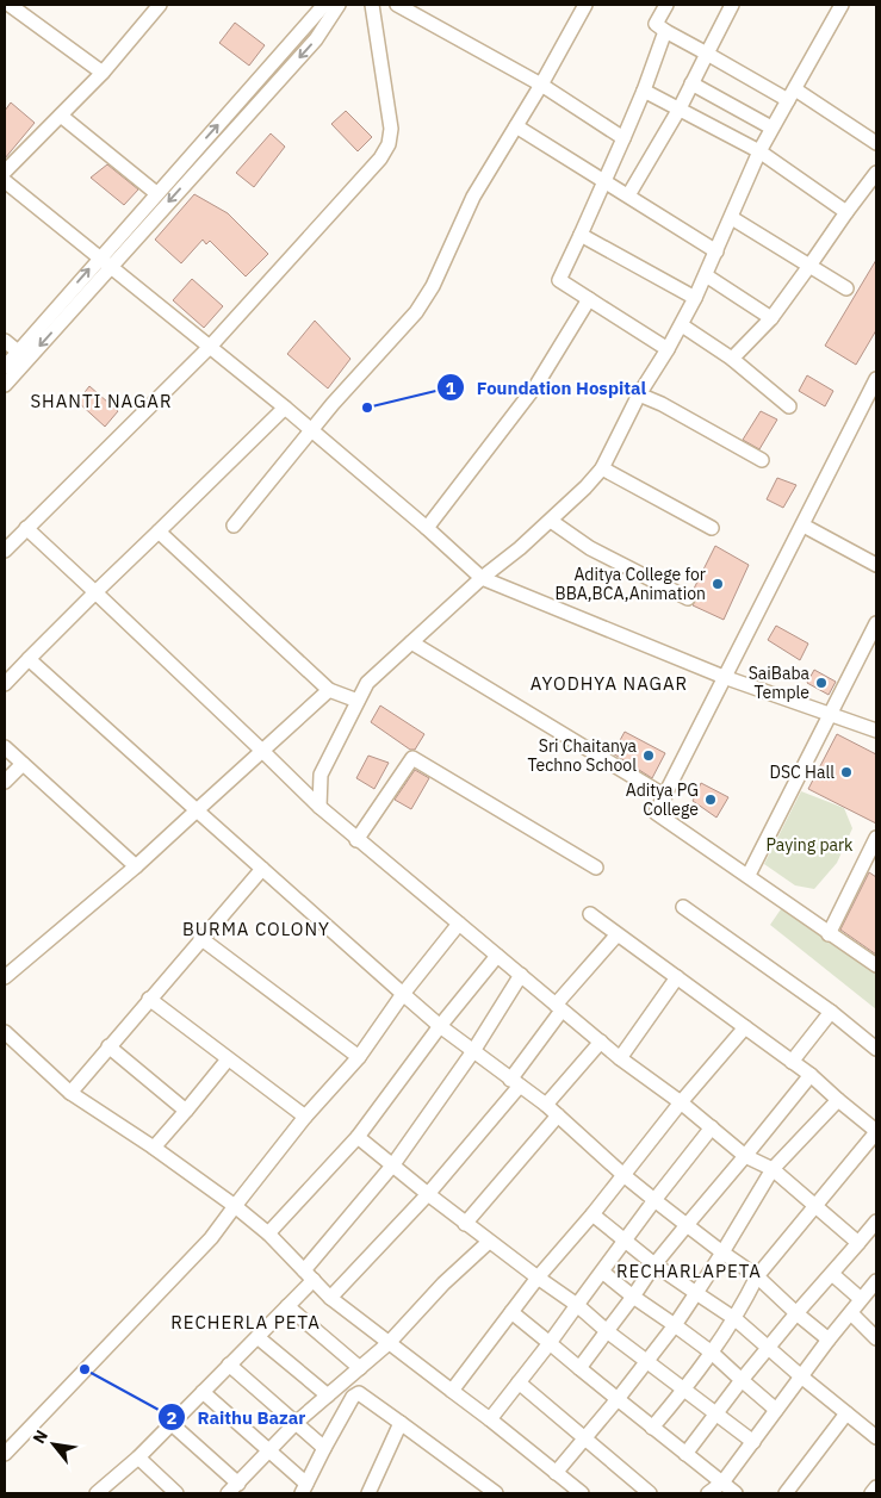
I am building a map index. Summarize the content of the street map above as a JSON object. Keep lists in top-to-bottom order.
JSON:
{
  "districts": [
    "SHANTI NAGAR",
    "AYODHYA NAGAR",
    "BURMA COLONY",
    "RECHARLAPETA",
    "RECHERLA PETA"
  ],
  "parks": ["Paying park"],
  "places": [
    "Foundation Hospital",
    "Aditya College for BBA,BCA,Animation",
    "SaiBaba Temple",
    "Sri Chaitanya Techno School",
    "DSC Hall",
    "Aditya PG College",
    "Raithu Bazar"
  ],
  "north": "top left"
}
